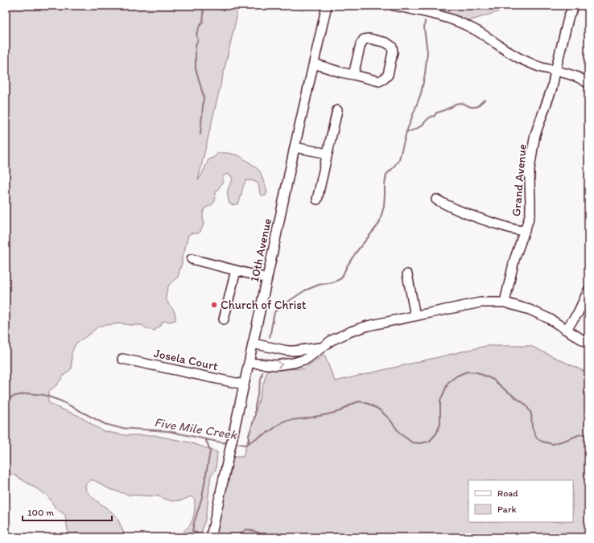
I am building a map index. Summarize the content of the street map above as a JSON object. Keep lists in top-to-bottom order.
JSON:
{
  "streets": {
    "street": ["Grand Avenue", "10th Avenue", "Josela Court"]
  },
  "crossings": [
    ["10th Avenue", "Josela Court"]
  ],
  "water": ["Five Mile Creek"],
  "places": ["Church of Christ"],
  "legend": ["Road", "Park"],
  "scale_bar": "100 m"
}
